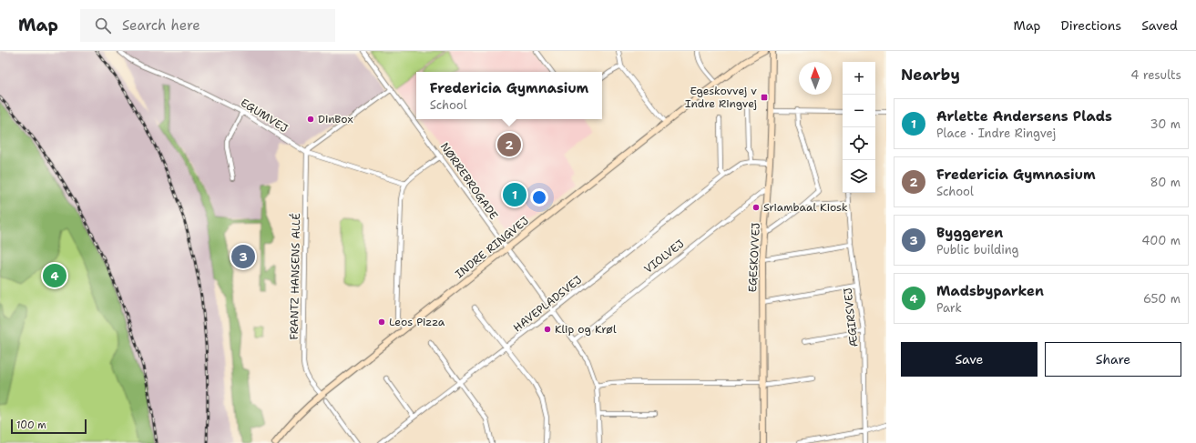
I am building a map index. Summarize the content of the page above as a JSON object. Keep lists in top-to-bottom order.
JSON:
{
  "streets": {
    "street": [
      "EGUMVEJ",
      "NØRREBROGADE",
      "INDRE RINGVEJ",
      "VIOLVEJ",
      "EGESKOVVEJ",
      "FRANTZ HANSENS ALLÉ",
      "HAVEPLADSVEJ",
      "ÆGIRSVEJ"
    ]
  },
  "crossings": [
    ["EGUMVEJ", "FRANTZ HANSENS ALLÉ"],
    ["NØRREBROGADE", "INDRE RINGVEJ"],
    ["NØRREBROGADE", "VIOLVEJ"],
    ["NØRREBROGADE", "HAVEPLADSVEJ"],
    ["INDRE RINGVEJ", "FRANTZ HANSENS ALLÉ"],
    ["VIOLVEJ", "EGESKOVVEJ"],
    ["EGESKOVVEJ", "HAVEPLADSVEJ"]
  ],
  "places": {
    "transit": ["Egeskovvej v Indre Ringvej"],
    "other": [
      "DinBox",
      "Sriambaal Kiosk",
      "Leos Pizza",
      "Klip og Krøl"
    ]
  },
  "scale_bar": "100 m",
  "north": "top",
  "page": {
    "header": "Map",
    "search": "Search here",
    "nav": ["Map", "Directions", "Saved"],
    "heading": ["Nearby", "4 results"],
    "map_buttons": ["+", "−"],
    "popup": ["Fredericia Gymnasium", "School"],
    "list": [
      {
        "mark": "1",
        "name": "Arlette Andersens Plads",
        "note": "Place · Indre Ringvej",
        "value": "30 m"
      },
      {
        "mark": "2",
        "name": "Fredericia Gymnasium",
        "note": "School",
        "value": "80 m"
      },
      {
        "mark": "3",
        "name": "Byggeren",
        "note": "Public building",
        "value": "400 m"
      },
      {
        "mark": "4",
        "name": "Madsbyparken",
        "note": "Park",
        "value": "650 m"
      }
    ],
    "pins": [
      "2",
      "1",
      "3",
      "4"
    ],
    "buttons": ["Save", "Share"],
    "scale": "100 m"
  }
}
